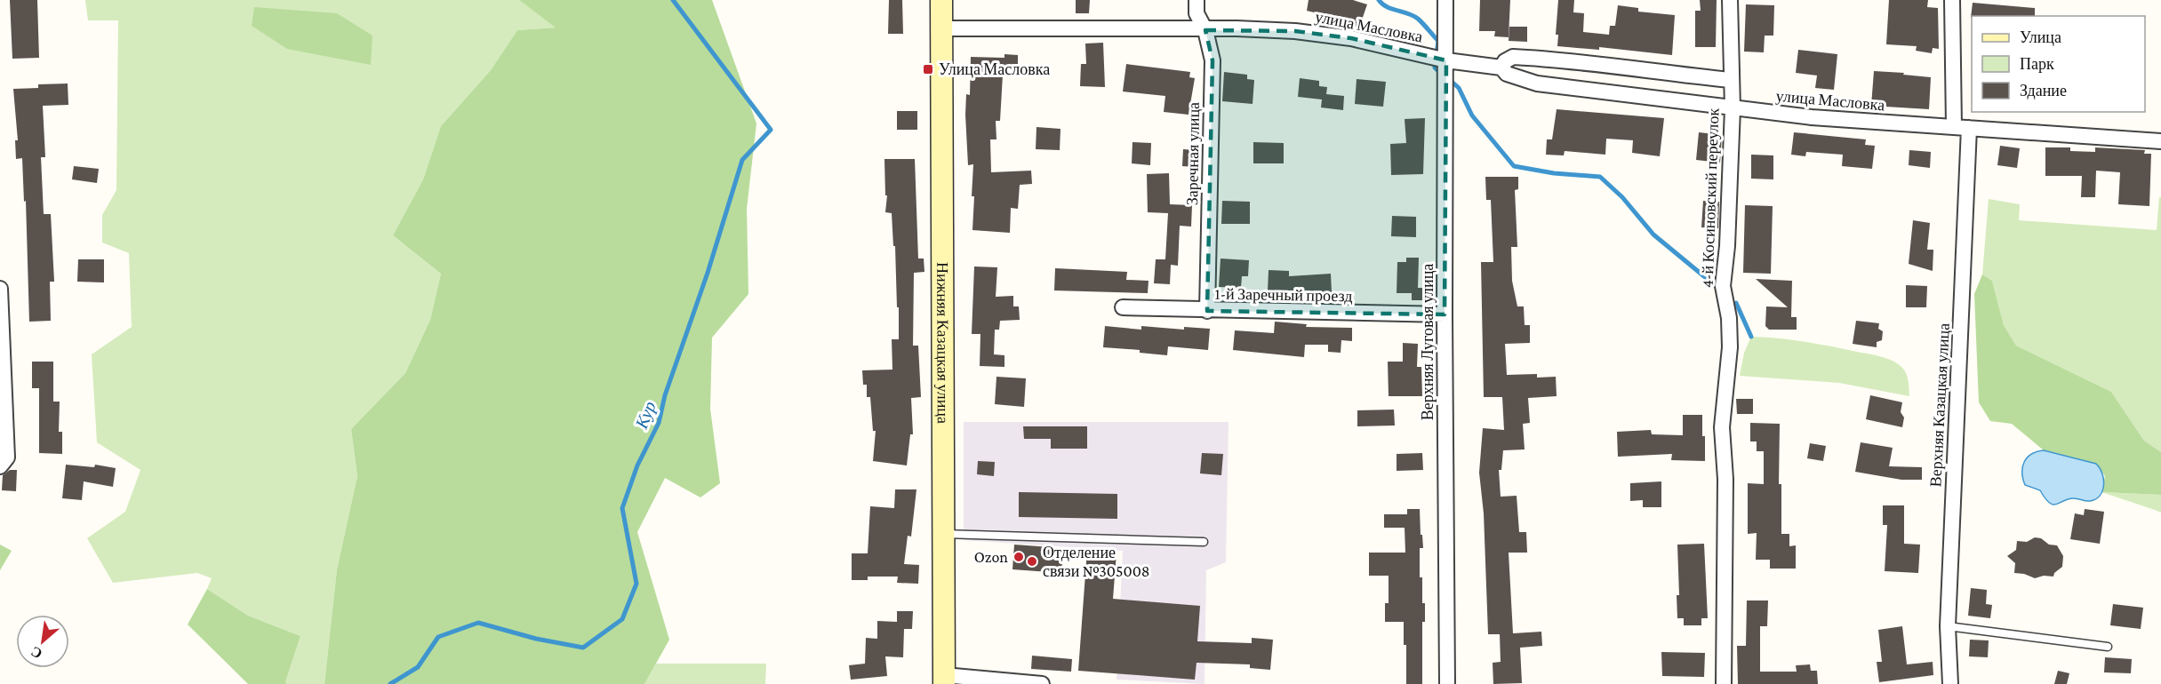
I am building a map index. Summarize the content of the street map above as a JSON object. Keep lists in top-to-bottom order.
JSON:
{
  "streets": {
    "street": [
      "улица Масловка",
      "Заречная улица",
      "4-й Косиновский переулок",
      "1-й Заречный проезд",
      "Нижняя Казацкая улица",
      "Верхняя Луговая улица",
      "Верхняя Казацкая улица"
    ]
  },
  "crossings": [
    ["улица Масловка", "Заречная улица"],
    ["улица Масловка", "4-й Косиновский переулок"],
    ["улица Масловка", "Нижняя Казацкая улица"],
    ["улица Масловка", "Верхняя Луговая улица"],
    ["улица Масловка", "Верхняя Казацкая улица"],
    ["Заречная улица", "1-й Заречный проезд"],
    ["1-й Заречный проезд", "Верхняя Луговая улица"]
  ],
  "water": ["Кур"],
  "places": {
    "transit": ["Улица Масловка"],
    "other": ["Ozon", "Отделение связи №305008"]
  },
  "legend": ["Улица", "Парк", "Здание"],
  "north": "bottom left"
}
